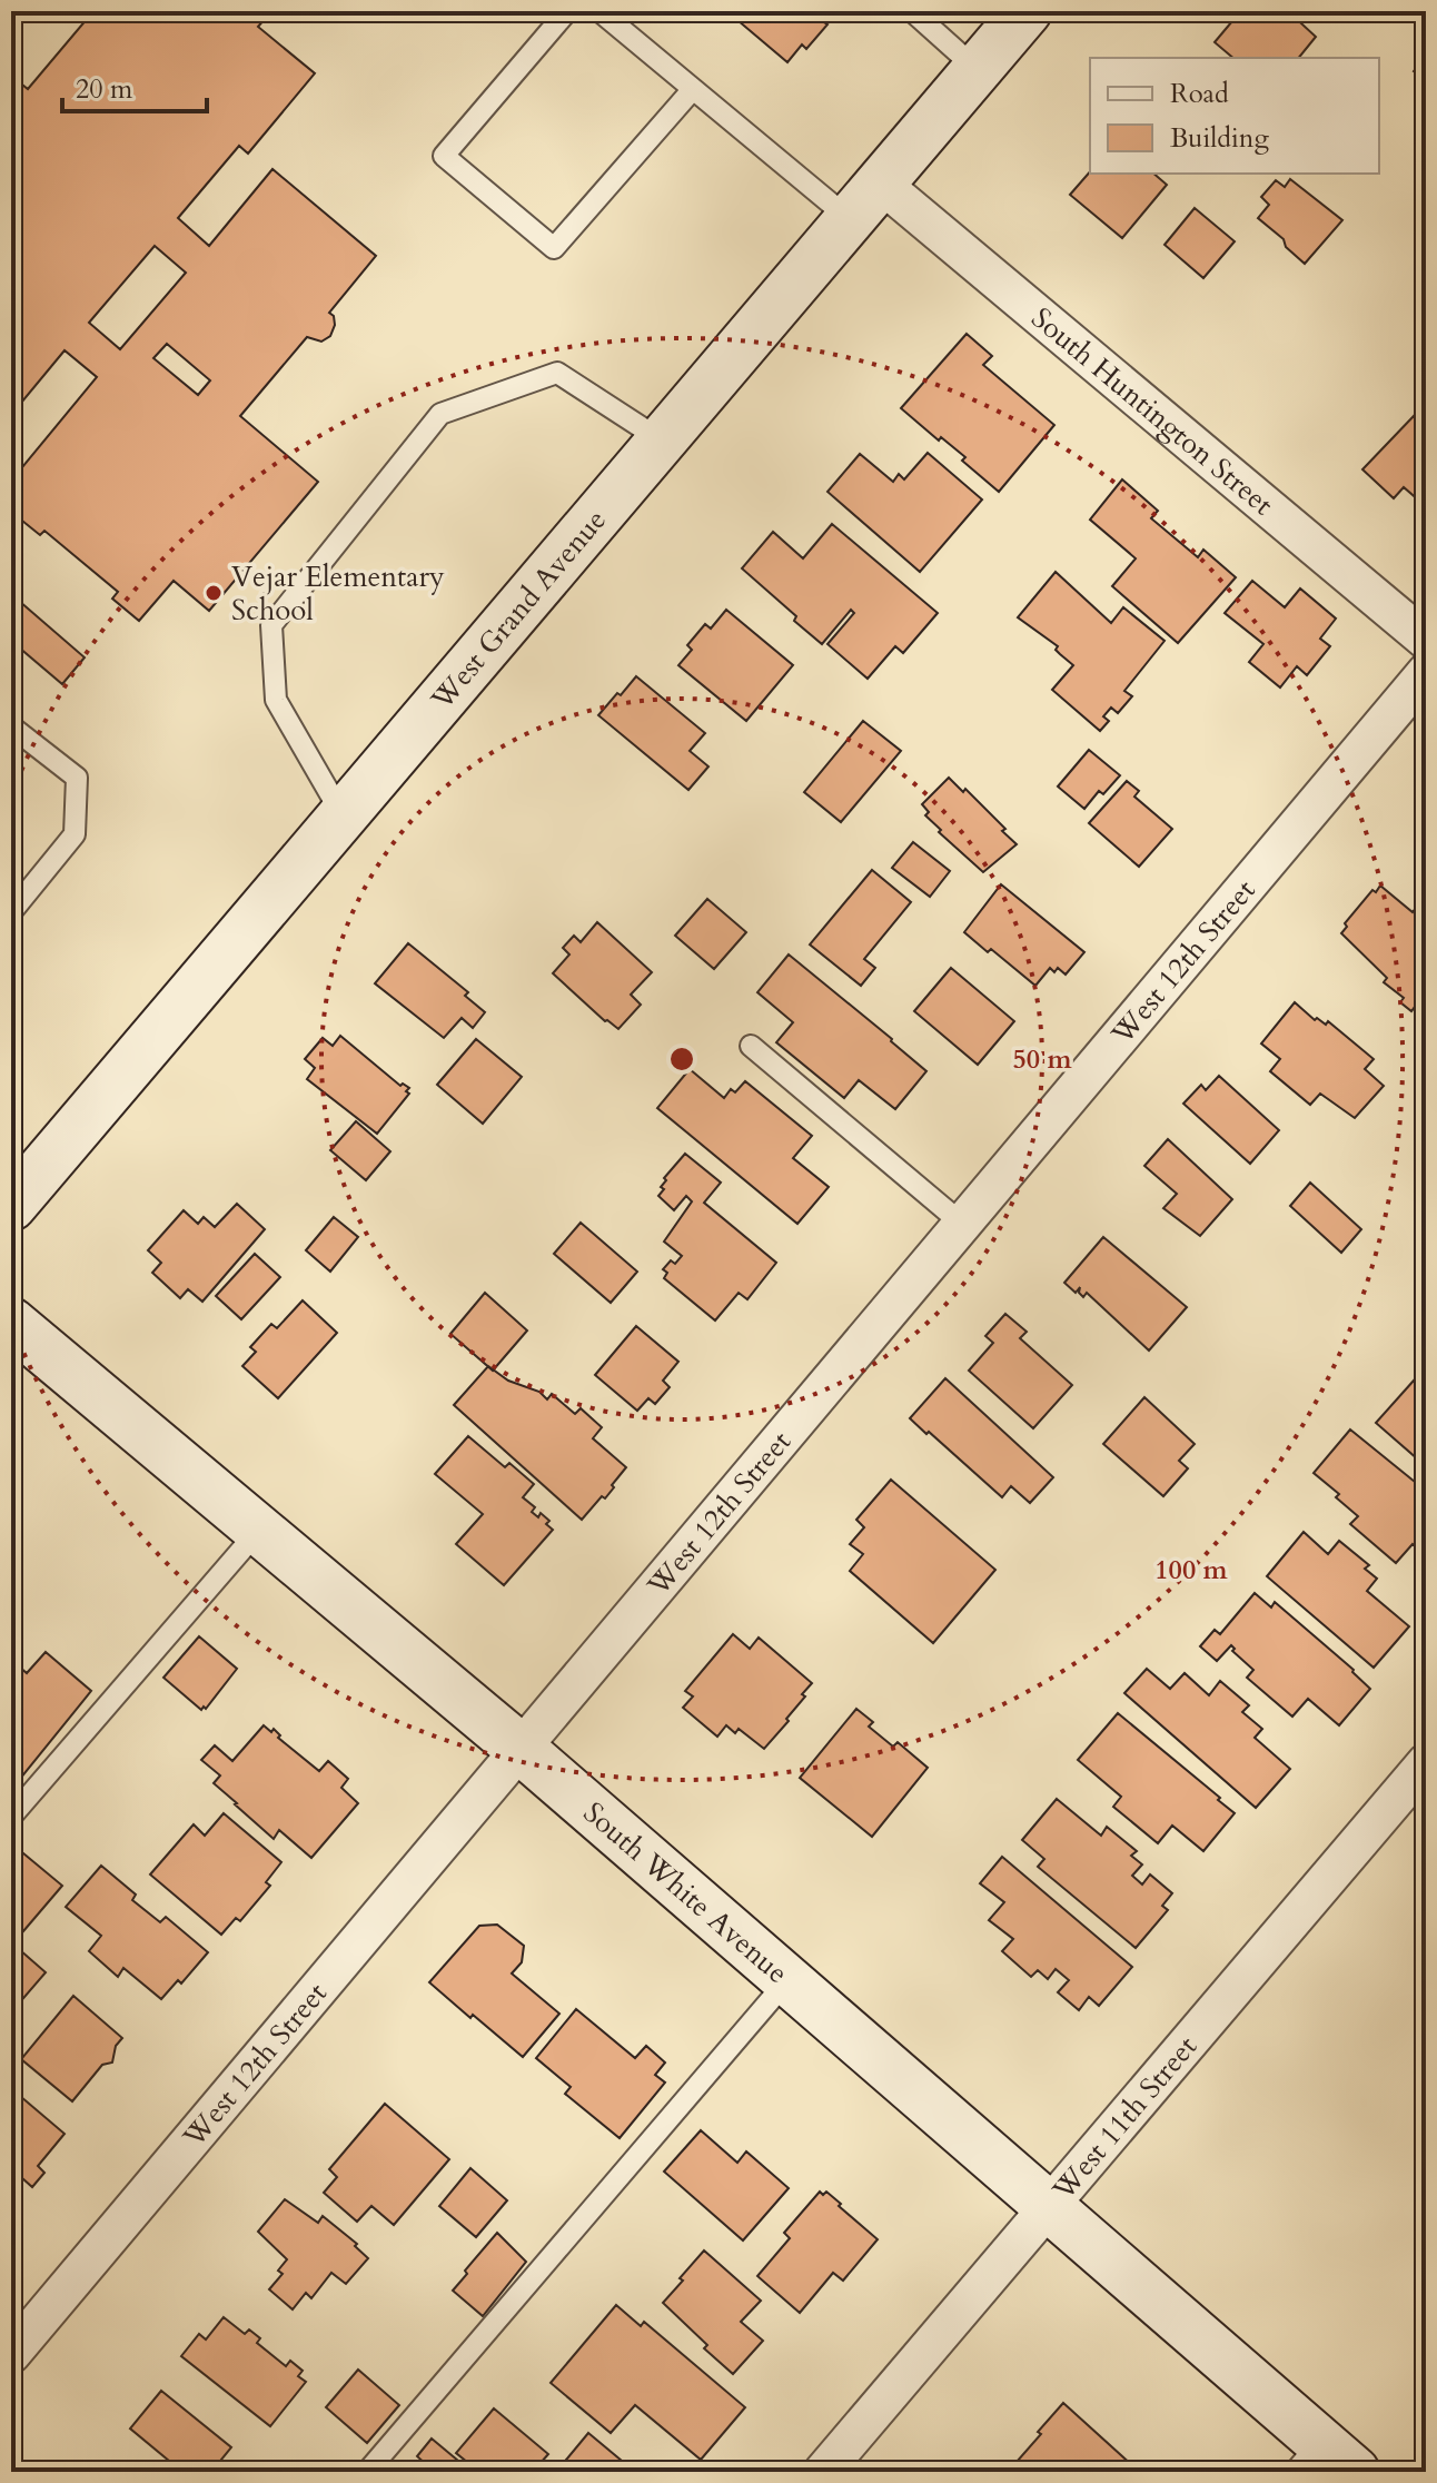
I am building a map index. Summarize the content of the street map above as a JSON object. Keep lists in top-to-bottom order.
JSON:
{
  "streets": {
    "street": [
      "South Huntington Street",
      "West Grand Avenue",
      "West 12th Street",
      "South White Avenue",
      "West 11th Street"
    ]
  },
  "crossings": [
    ["South Huntington Street", "West Grand Avenue"],
    ["West 12th Street", "South White Avenue"],
    ["South White Avenue", "West 11th Street"]
  ],
  "places": ["Vejar Elementary School"],
  "legend": ["Road", "Building"],
  "scale_bar": "20 m",
  "rings": ["50 m", "100 m"]
}
